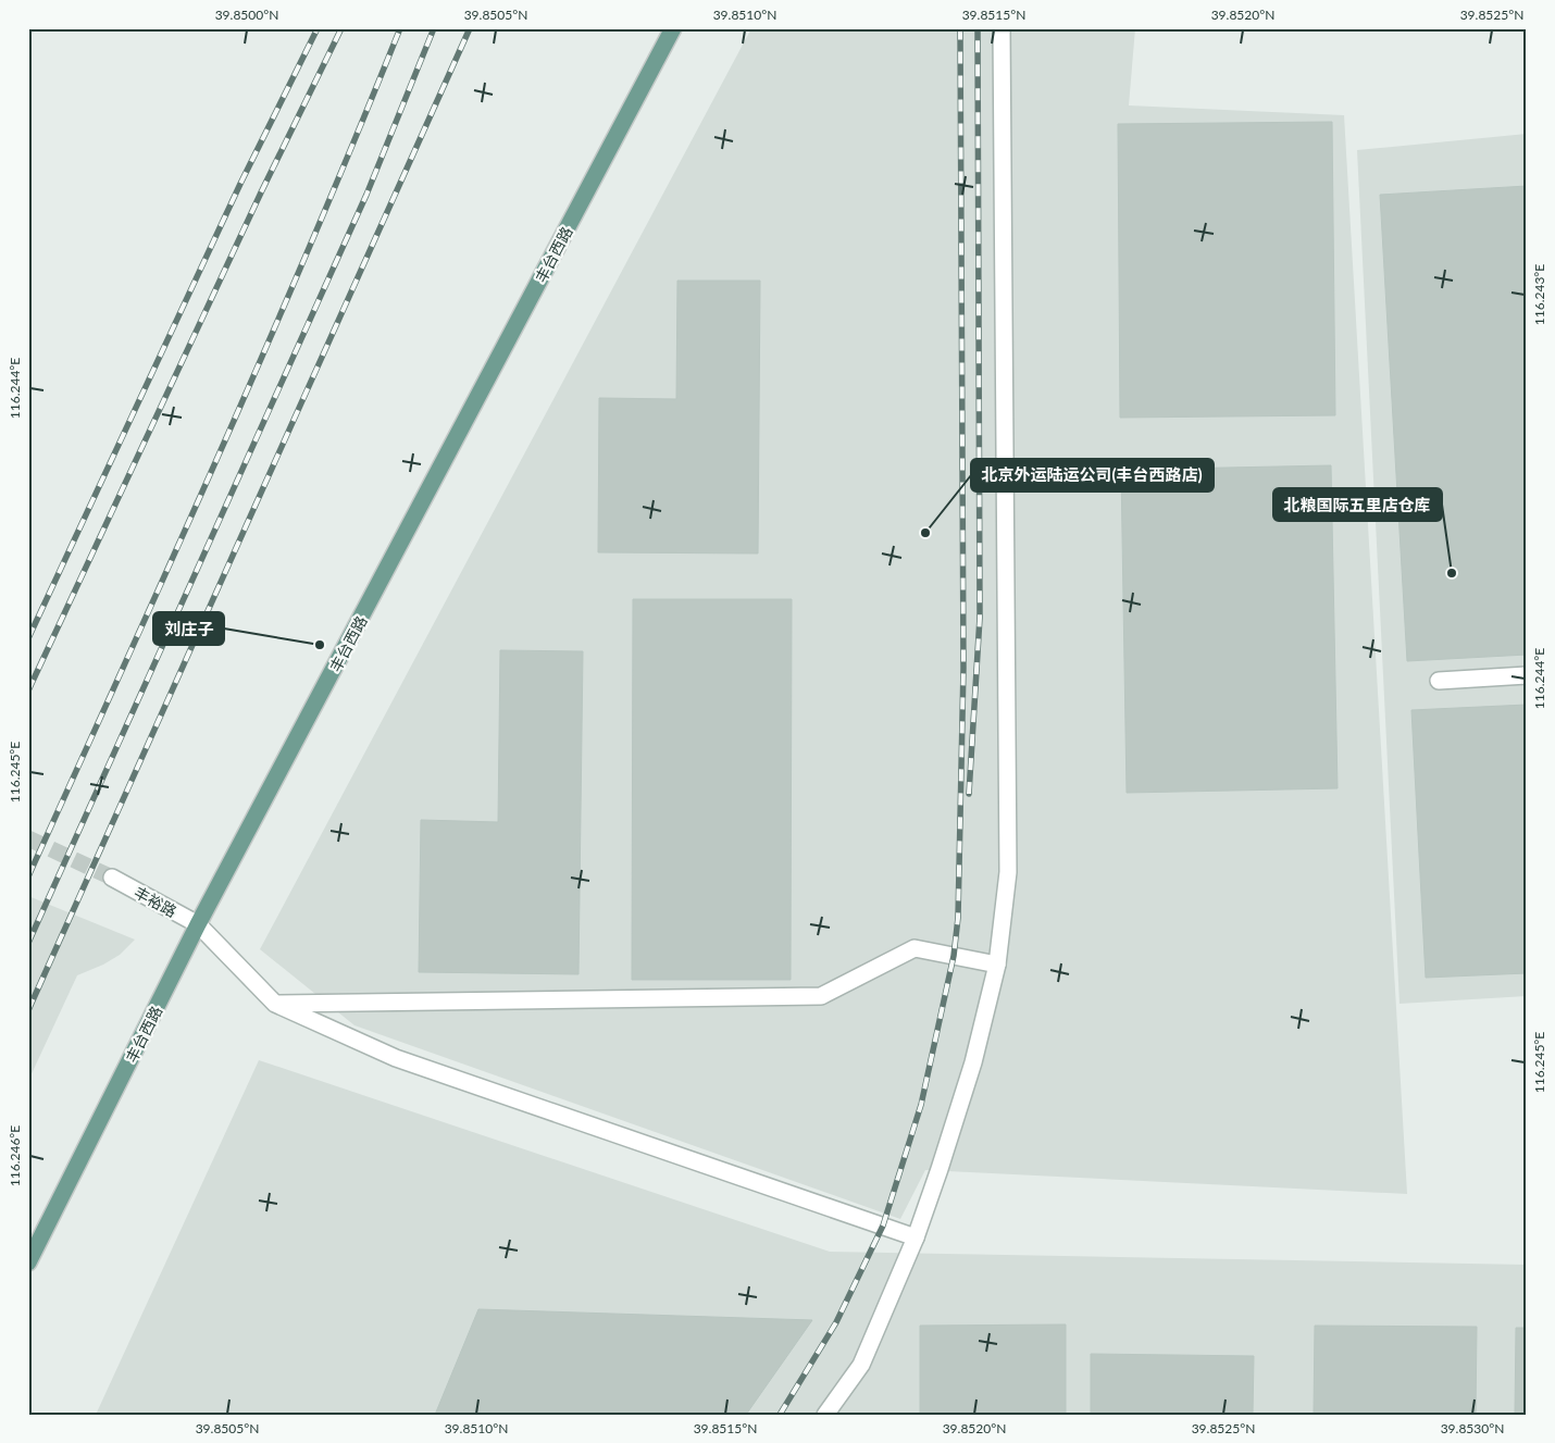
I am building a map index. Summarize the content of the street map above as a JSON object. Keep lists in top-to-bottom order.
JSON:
{
  "streets": {
    "main road": ["丰台西路"],
    "street": ["丰裕路"]
  },
  "crossings": [
    ["丰台西路", "丰裕路"]
  ],
  "places": ["北京外运陆运公司(丰台西路店)", "北粮国际五里店仓库", "刘庄子"],
  "coordinates": [
    "39.8500°N",
    "39.8505°N",
    "39.8510°N",
    "39.8515°N",
    "39.8520°N",
    "39.8525°N",
    "116.243°E",
    "116.244°E",
    "116.245°E",
    "116.246°E",
    "39.8530°N"
  ]
}
